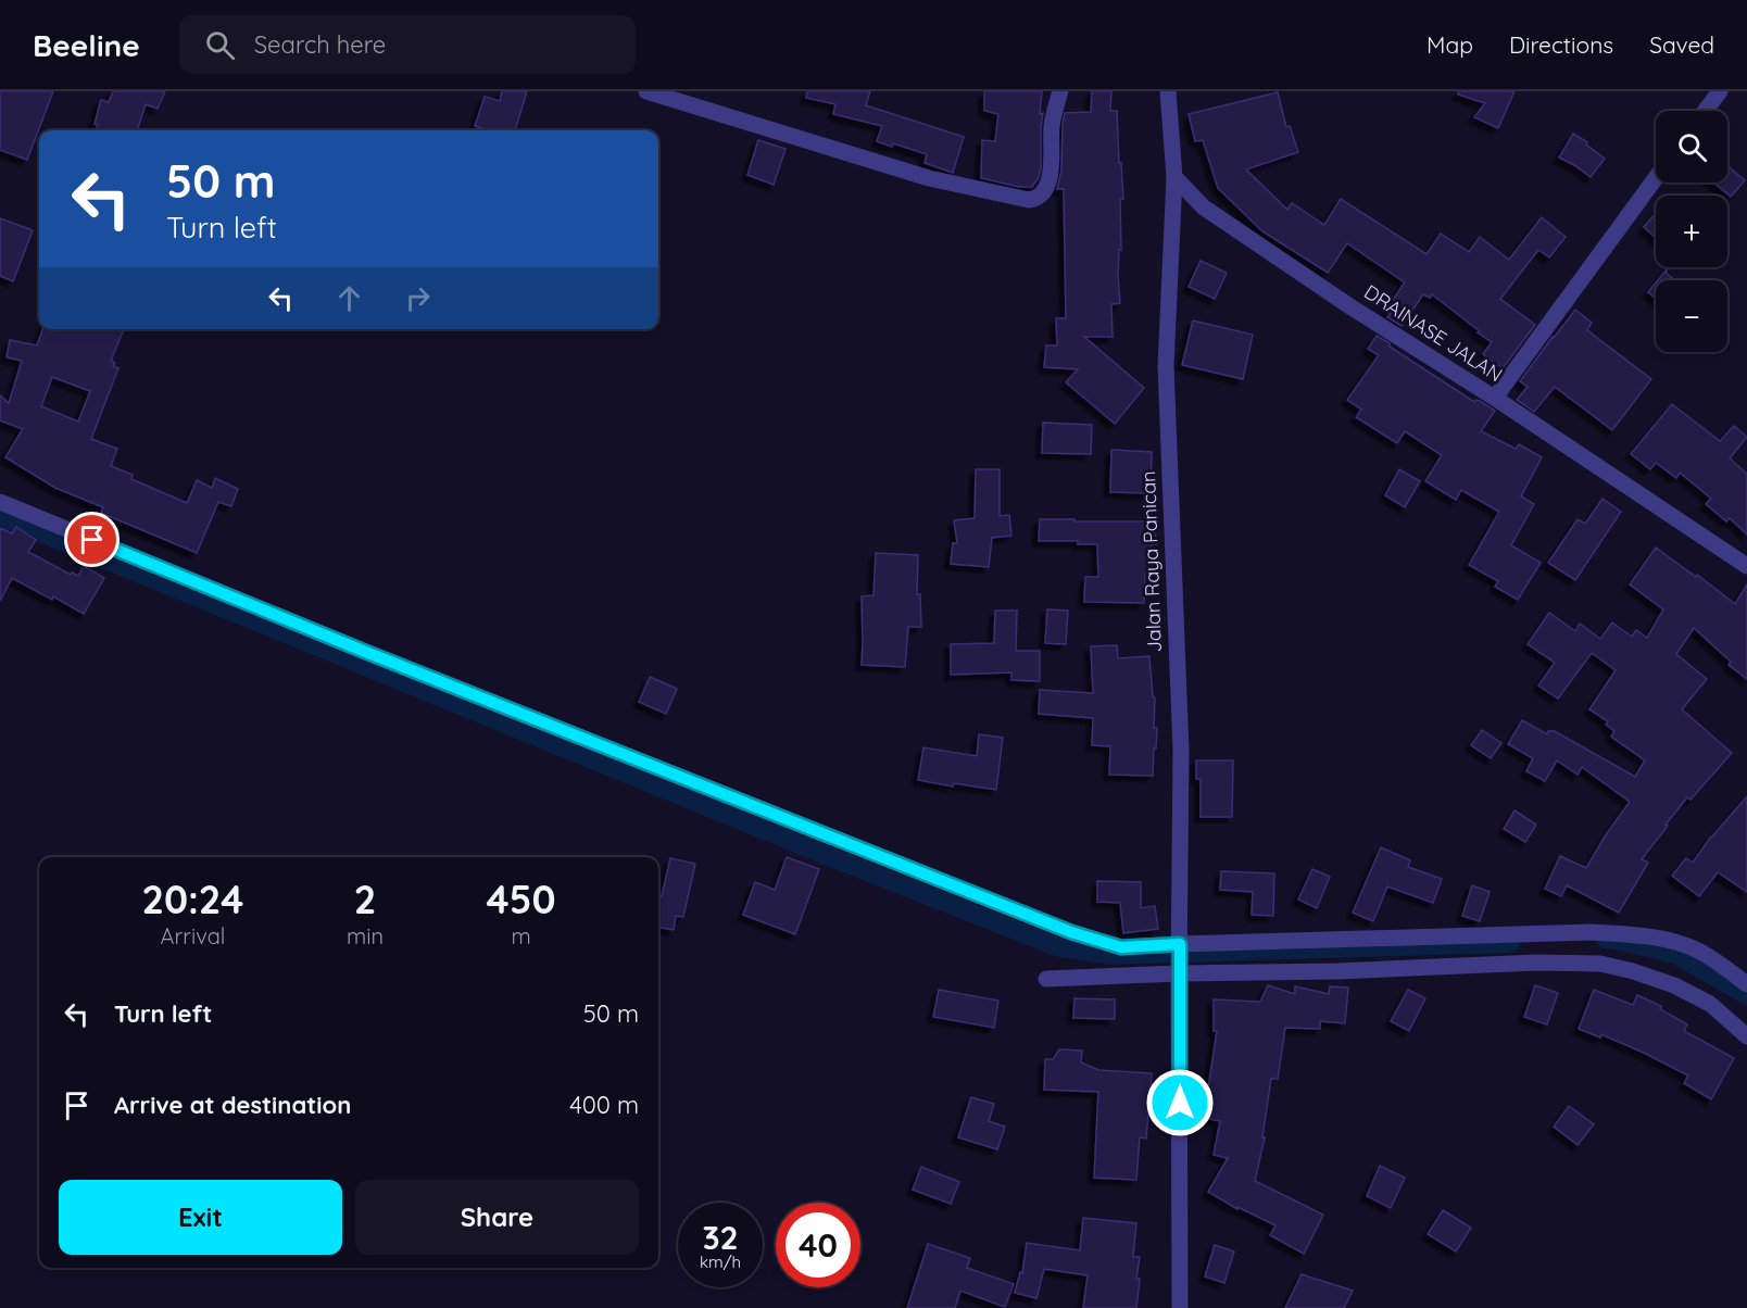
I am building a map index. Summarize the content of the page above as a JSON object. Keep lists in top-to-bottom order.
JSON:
{
  "streets": {
    "street": ["DRAINASE JALAN", "Jalan Raya Panican"]
  },
  "crossings": [
    ["DRAINASE JALAN", "Jalan Raya Panican"]
  ],
  "page": {
    "header": "Beeline",
    "search": "Search here",
    "nav": ["Map", "Directions", "Saved"],
    "map_buttons": ["+", "−"],
    "turn": ["50 m", "Turn left"],
    "eta": [
      "20:24",
      "Arrival",
      "2",
      "min",
      "450",
      "m"
    ],
    "list": [
      {
        "name": "Turn left",
        "value": "50 m"
      },
      {
        "name": "Arrive at destination",
        "value": "400 m"
      }
    ],
    "buttons": ["Exit", "Share"],
    "speed": "32 km/h",
    "limit": "40"
  }
}
